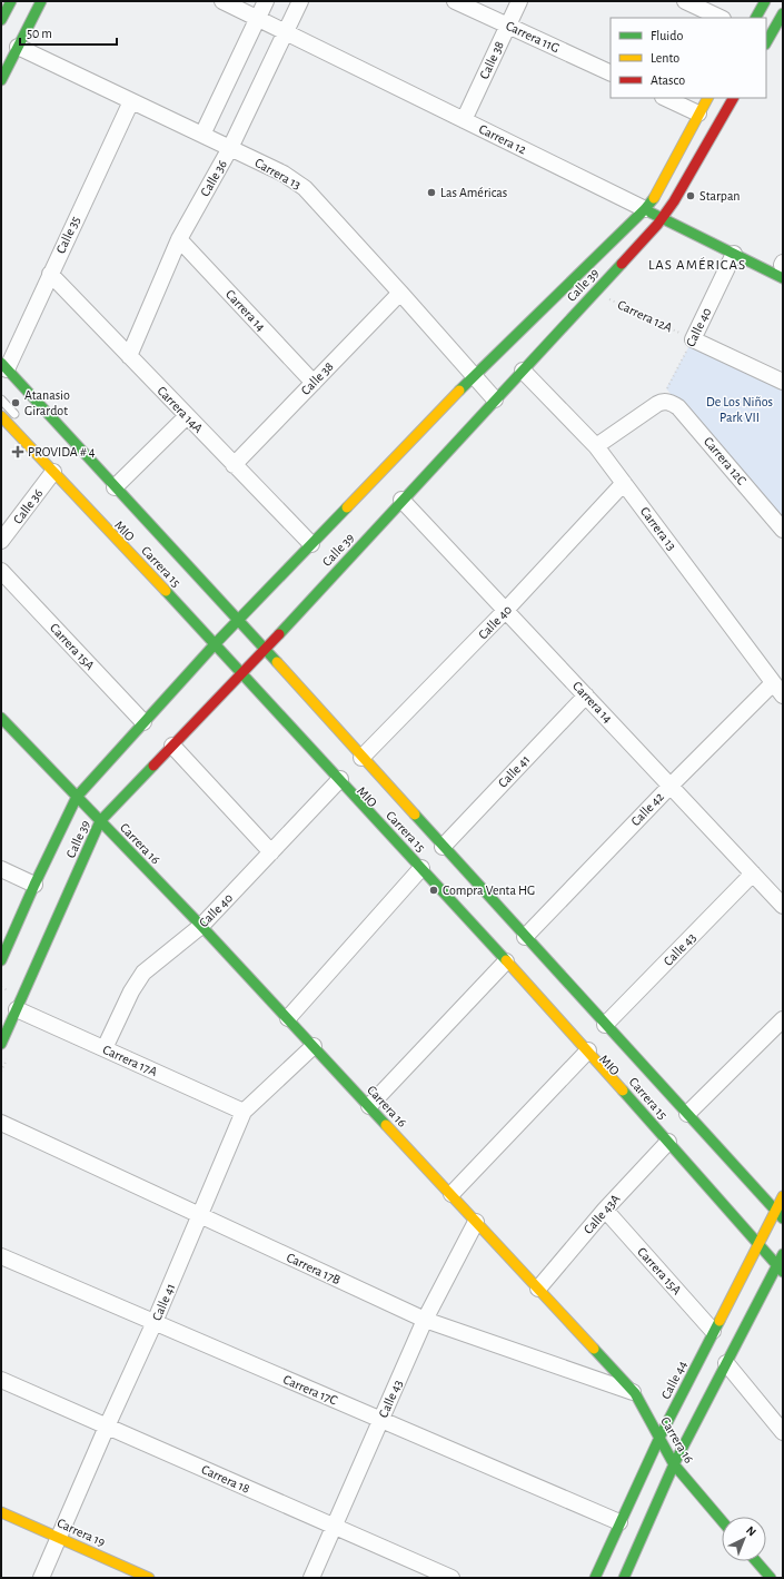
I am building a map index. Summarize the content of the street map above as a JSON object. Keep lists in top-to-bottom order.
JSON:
{
  "streets": {
    "street": [
      "Carrera 11G",
      "Calle 38",
      "Carrera 12",
      "Carrera 13",
      "Calle 36",
      "Calle 35",
      "Calle 39",
      "Carrera 14",
      "Calle 40",
      "Carrera 14A",
      "Carrera 12C",
      "Carrera 15",
      "Carrera 15A",
      "Calle 41",
      "Calle 42",
      "Carrera 16",
      "Calle 43",
      "Carrera 17A",
      "Calle 43A",
      "Carrera 17B",
      "Calle 44",
      "Carrera 17C",
      "Carrera 18",
      "Carrera 19"
    ],
    "lane": ["MIO"],
    "path": ["Carrera 12A"]
  },
  "crossings": [
    ["Carrera 11G", "Calle 38"],
    ["Calle 38", "Carrera 12"],
    ["Calle 38", "Carrera 13"],
    ["Calle 38", "Carrera 14"],
    ["Calle 38", "Carrera 14A"],
    ["Carrera 12", "Calle 36"],
    ["Carrera 12", "Calle 39"],
    ["Carrera 12", "Calle 40"],
    ["Carrera 13", "Calle 36"],
    ["Carrera 13", "Calle 35"],
    ["Carrera 13", "Calle 39"],
    ["Carrera 13", "Calle 40"],
    ["Carrera 13", "Calle 42"],
    ["Calle 36", "Carrera 14"],
    ["Calle 36", "Carrera 14A"],
    ["Calle 36", "Carrera 15"],
    ["Calle 35", "Carrera 14A"],
    ["Calle 35", "Carrera 15"],
    ["Calle 39", "Carrera 14"],
    ["Calle 39", "Carrera 14A"],
    ["Calle 39", "Carrera 15"],
    ["Calle 39", "Carrera 15A"],
    ["Calle 39", "Carrera 16"],
    ["Calle 39", "Carrera 17A"],
    ["Carrera 14", "Calle 40"],
    ["Carrera 14", "Calle 41"],
    ["Carrera 14", "Calle 42"],
    ["Carrera 14", "Calle 43"],
    ["Carrera 12A", "Calle 40"],
    ["Calle 40", "Carrera 12C"],
    ["Calle 40", "Carrera 15"],
    ["Calle 40", "Carrera 16"],
    ["Calle 40", "Carrera 17A"],
    ["Carrera 15", "Calle 41"],
    ["Carrera 15", "Calle 42"],
    ["Carrera 15", "Calle 43"],
    ["Carrera 15", "Calle 43A"],
    ["Carrera 15", "Calle 44"],
    ["Carrera 15A", "Calle 43A"],
    ["Carrera 15A", "Calle 44"],
    ["Calle 41", "Carrera 16"],
    ["Calle 41", "Carrera 17A"],
    ["Calle 41", "Carrera 17B"],
    ["Calle 41", "Carrera 17C"],
    ["Calle 41", "Carrera 18"],
    ["Calle 41", "Carrera 19"],
    ["Carrera 16", "Calle 43"],
    ["Carrera 16", "Calle 43A"],
    ["Carrera 16", "Carrera 17B"],
    ["Carrera 16", "Calle 44"],
    ["Calle 43", "Carrera 17B"],
    ["Calle 43", "Carrera 17C"],
    ["Calle 43", "Carrera 18"],
    ["Calle 44", "Carrera 17C"]
  ],
  "districts": ["LAS AMÉRICAS"],
  "parks": ["De Los Niños Park VII"],
  "places": {
    "other": [
      "Las Américas",
      "Starpan",
      "Atanasio Girardot",
      "Compra Venta HG"
    ],
    "health": ["PROVIDA # 4"]
  },
  "legend": ["Fluido", "Lento", "Atasco"],
  "scale_bar": "50 m",
  "north": "top right"
}
